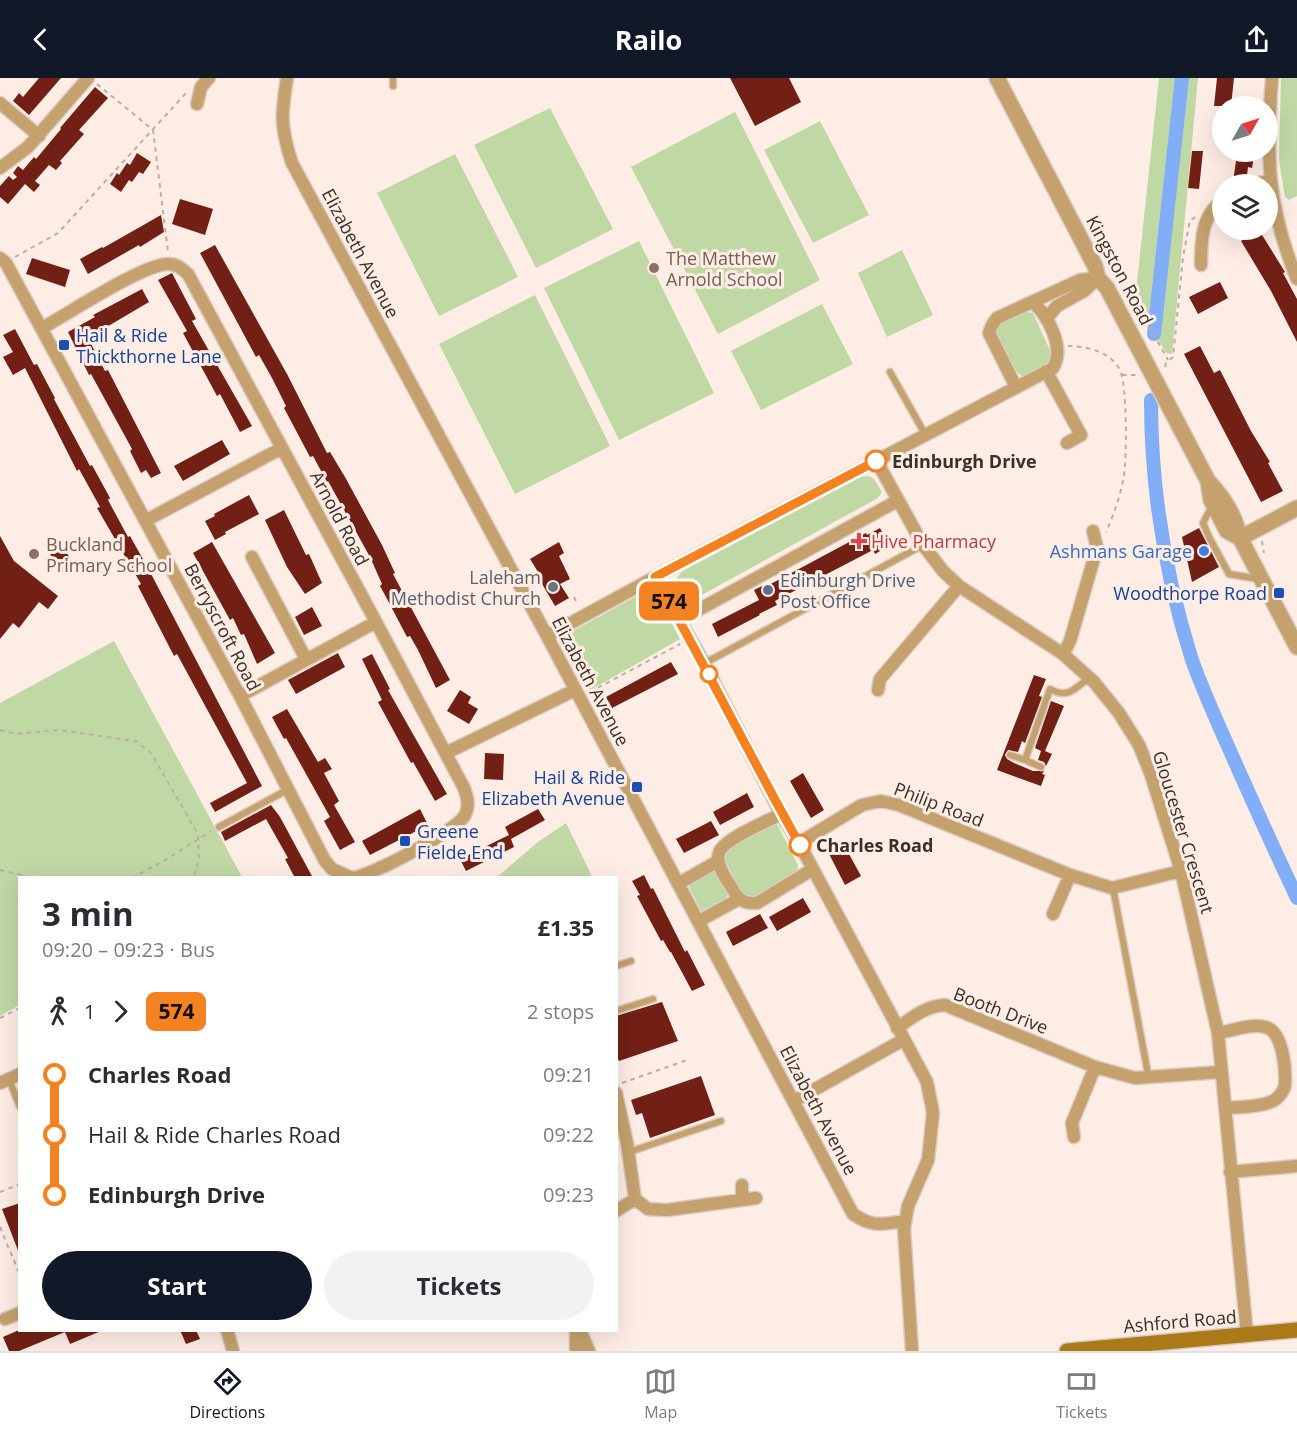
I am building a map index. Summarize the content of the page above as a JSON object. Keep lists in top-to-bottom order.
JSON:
{
  "streets": {
    "main road": ["Ashford Road"],
    "street": [
      "Elizabeth Avenue",
      "Kingston Road",
      "Arnold Road",
      "Berryscroft Road",
      "Philip Road",
      "Gloucester Crescent",
      "Booth Drive"
    ]
  },
  "crossings": [
    ["Gloucester Crescent", "Booth Drive"],
    ["Gloucester Crescent", "Ashford Road"]
  ],
  "places": {
    "other": [
      "The Matthew Arnold School",
      "Edinburgh Drive",
      "Ashmans Garage",
      "Buckland Primary School",
      "Laleham Methodist Church",
      "Edinburgh Drive Post Office",
      "Charles Road"
    ],
    "transit": [
      "Hail & Ride Thickthorne Lane",
      "Woodthorpe Road",
      "Hail & Ride Elizabeth Avenue",
      "Greene Fielde End"
    ],
    "health": ["Hive Pharmacy"]
  },
  "lines": ["bus line 574"],
  "north": "top right",
  "page": {
    "header": "Railo",
    "on_map": "574",
    "heading": ["3 min", "09:20 – 09:23 · Bus", "£1.35"],
    "legs": ["1", "574", "2 stops"],
    "list": [
      {
        "name": "Charles Road",
        "value": "09:21"
      },
      {
        "name": "Hail & Ride Charles Road",
        "value": "09:22"
      },
      {
        "name": "Edinburgh Drive",
        "value": "09:23"
      }
    ],
    "buttons": ["Start", "Tickets"],
    "tabs": ["Directions", "Map", "Tickets"]
  }
}
